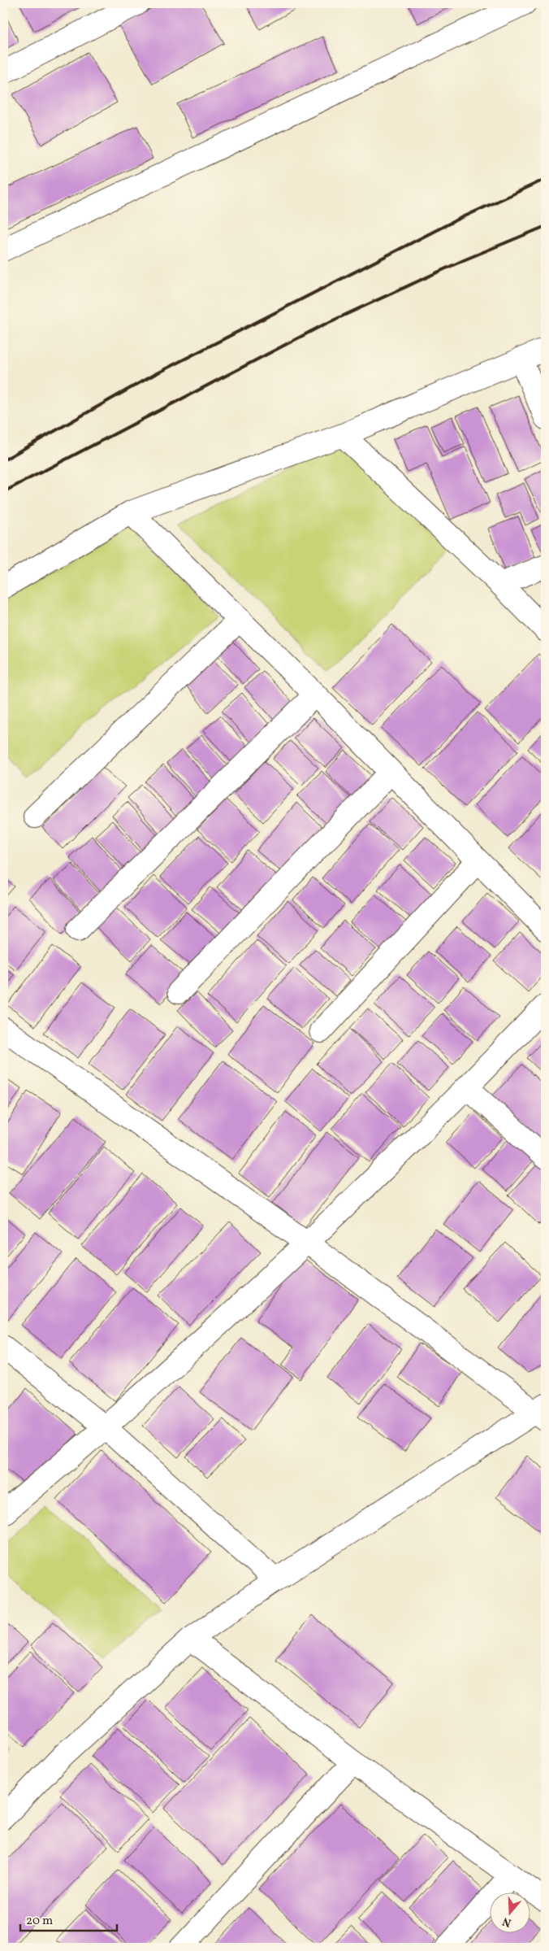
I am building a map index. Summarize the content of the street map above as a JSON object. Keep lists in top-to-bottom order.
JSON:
{
  "scale_bar": "20 m",
  "north": "bottom"
}
